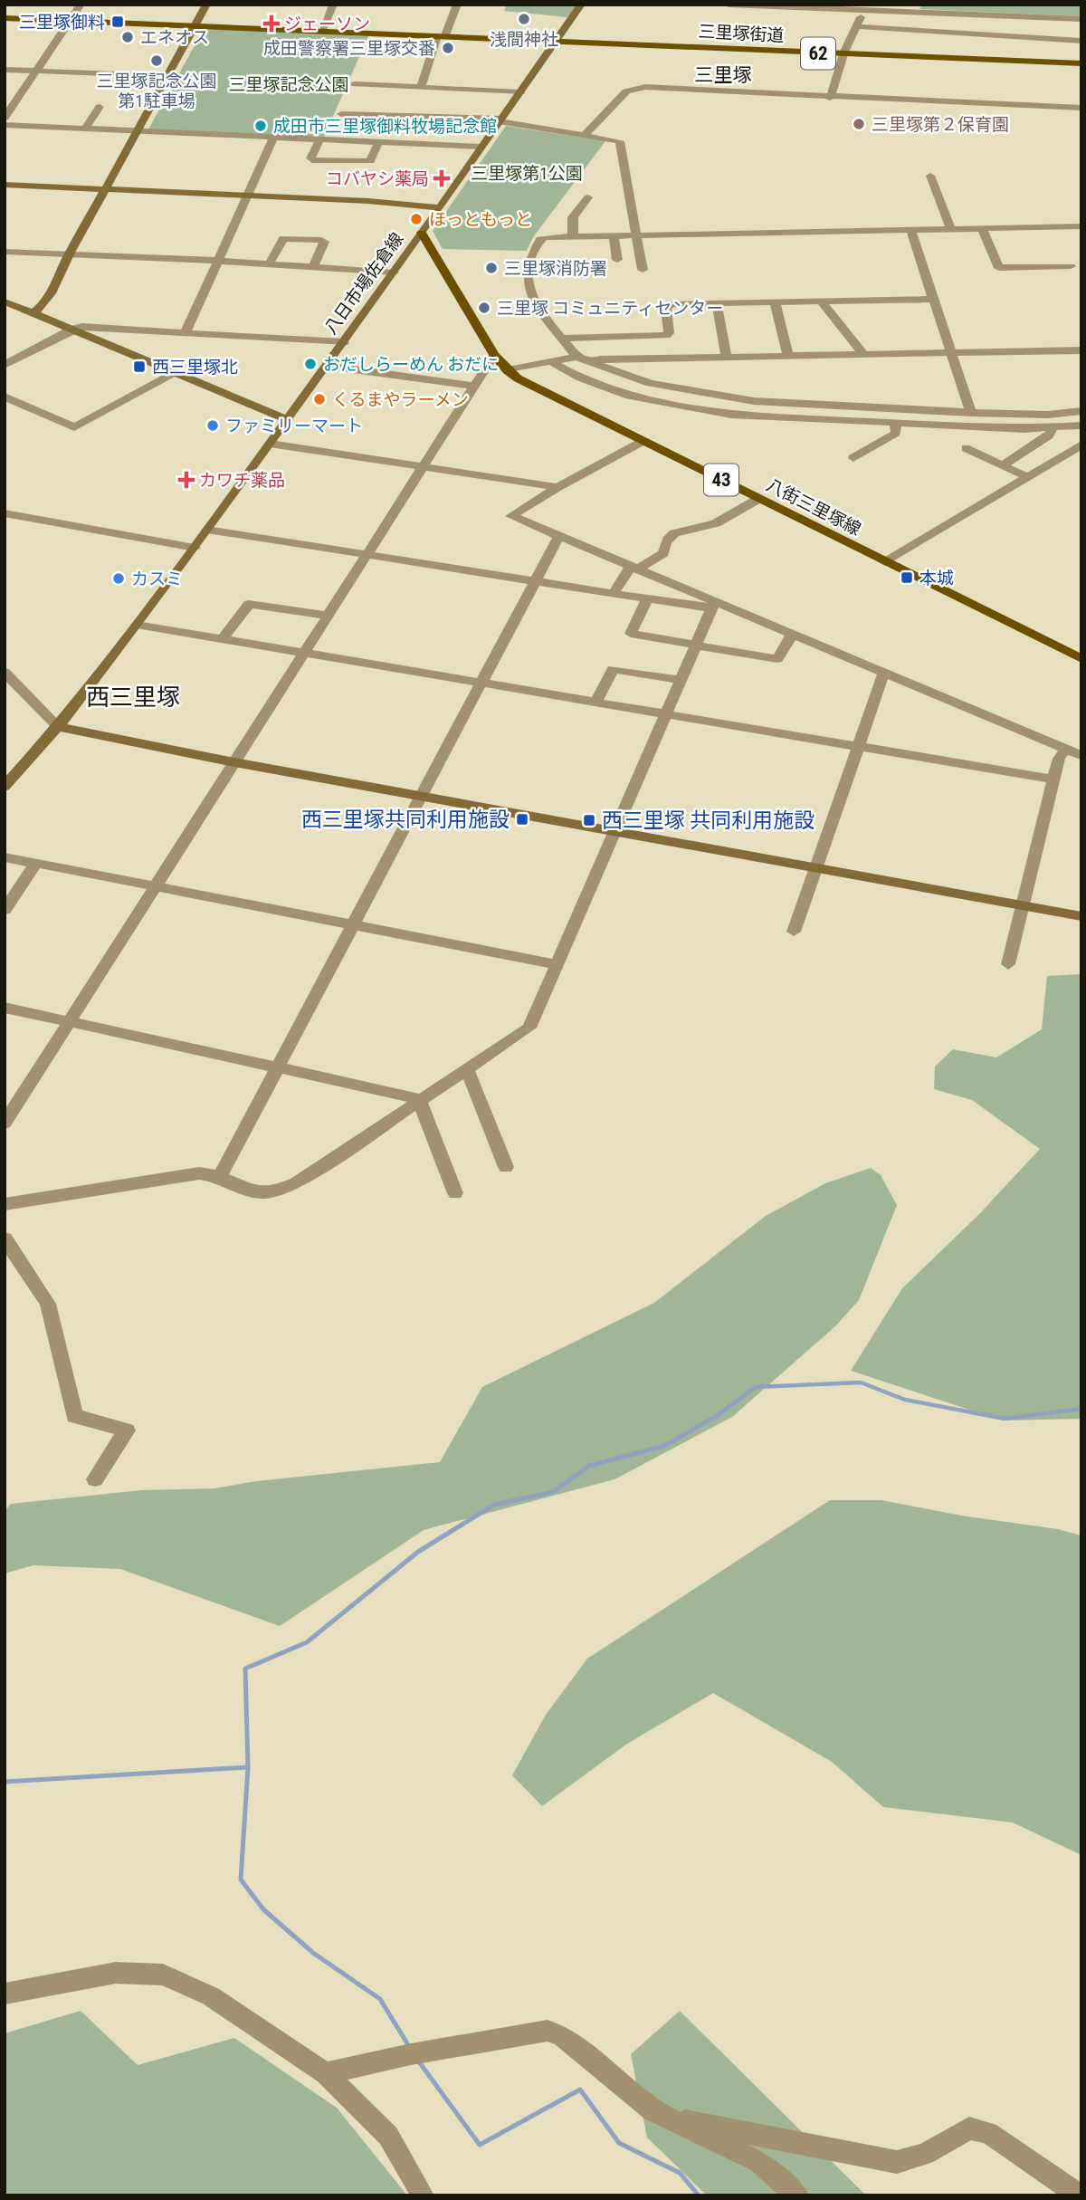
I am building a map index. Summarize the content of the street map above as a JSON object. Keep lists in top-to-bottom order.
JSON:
{
  "streets": {
    "main road": [
      "三里塚街道",
      "62",
      "43",
      "八街三里塚線"
    ],
    "street": ["八日市場佐倉線"]
  },
  "crossings": [
    ["三里塚街道", "62"],
    ["三里塚街道", "八日市場佐倉線"],
    ["八日市場佐倉線", "八街三里塚線"]
  ],
  "districts": ["三里塚", "西三里塚"],
  "parks": ["三里塚記念公園", "三里塚第1公園"],
  "places": {
    "other": [
      "浅間神社",
      "エネオス",
      "成田警察署三里塚交番",
      "三里塚記念公園 第1駐車場",
      "三里塚第２保育園",
      "成田市三里塚御料牧場記念館",
      "ほっともっと",
      "三里塚消防署",
      "三里塚 コミュニティセンター",
      "おだしらーめん おだに",
      "くるまやラーメン",
      "ファミリーマート",
      "カスミ"
    ],
    "transit": [
      "三里塚御料",
      "西三里塚北",
      "本城",
      "西三里塚共同利用施設",
      "西三里塚 共同利用施設"
    ],
    "health": ["ジェーソン", "コバヤシ薬局", "カワチ薬品"]
  }
}
